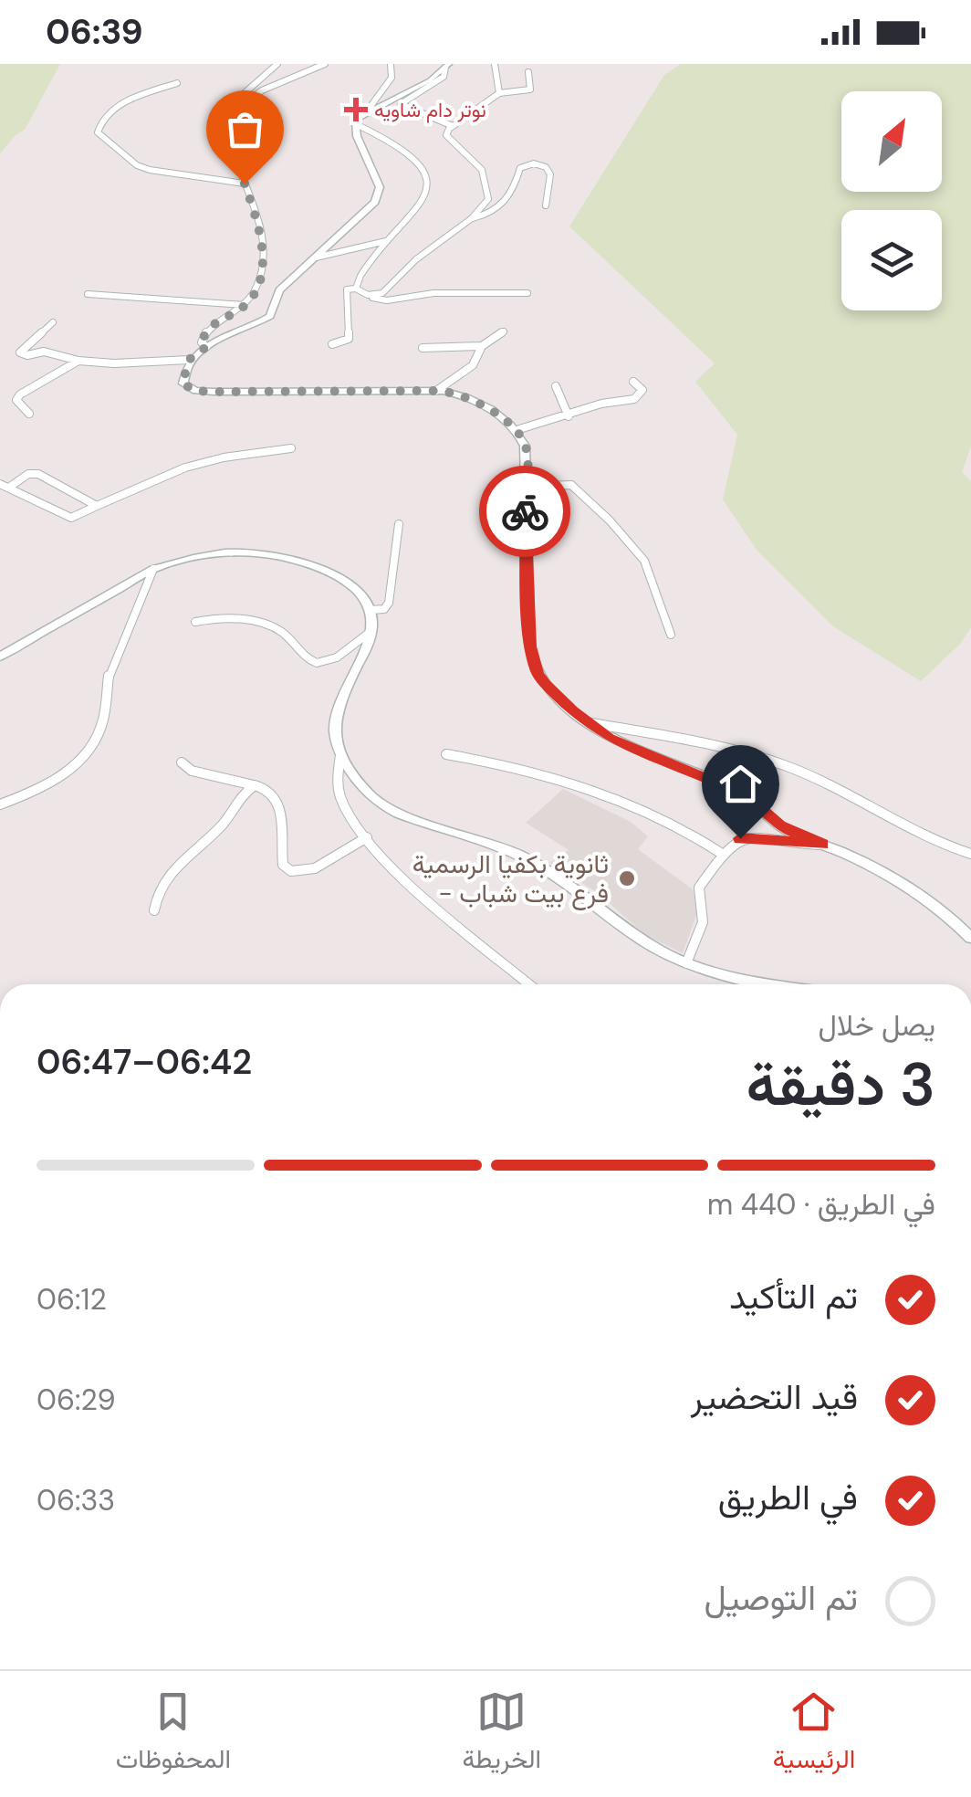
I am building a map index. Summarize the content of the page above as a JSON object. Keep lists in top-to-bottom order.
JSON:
{
  "places": {
    "health": ["نوتر دام شاويه"],
    "other": ["ثانوية بكفيا الرسمية - فرع بيت شباب"]
  },
  "north": "top right",
  "page": {
    "status": "06:39",
    "heading": ["3 دقيقة", "يصل خلال", "06:42–06:47"],
    "bar": "في الطريق · 440 m",
    "list": [
      ["تم التأكيد", "06:12"],
      ["قيد التحضير", "06:29"],
      ["في الطريق", "06:33"],
      "تم التوصيل"
    ],
    "tabs": ["الرئيسية", "الخريطة", "المحفوظات"]
  }
}
